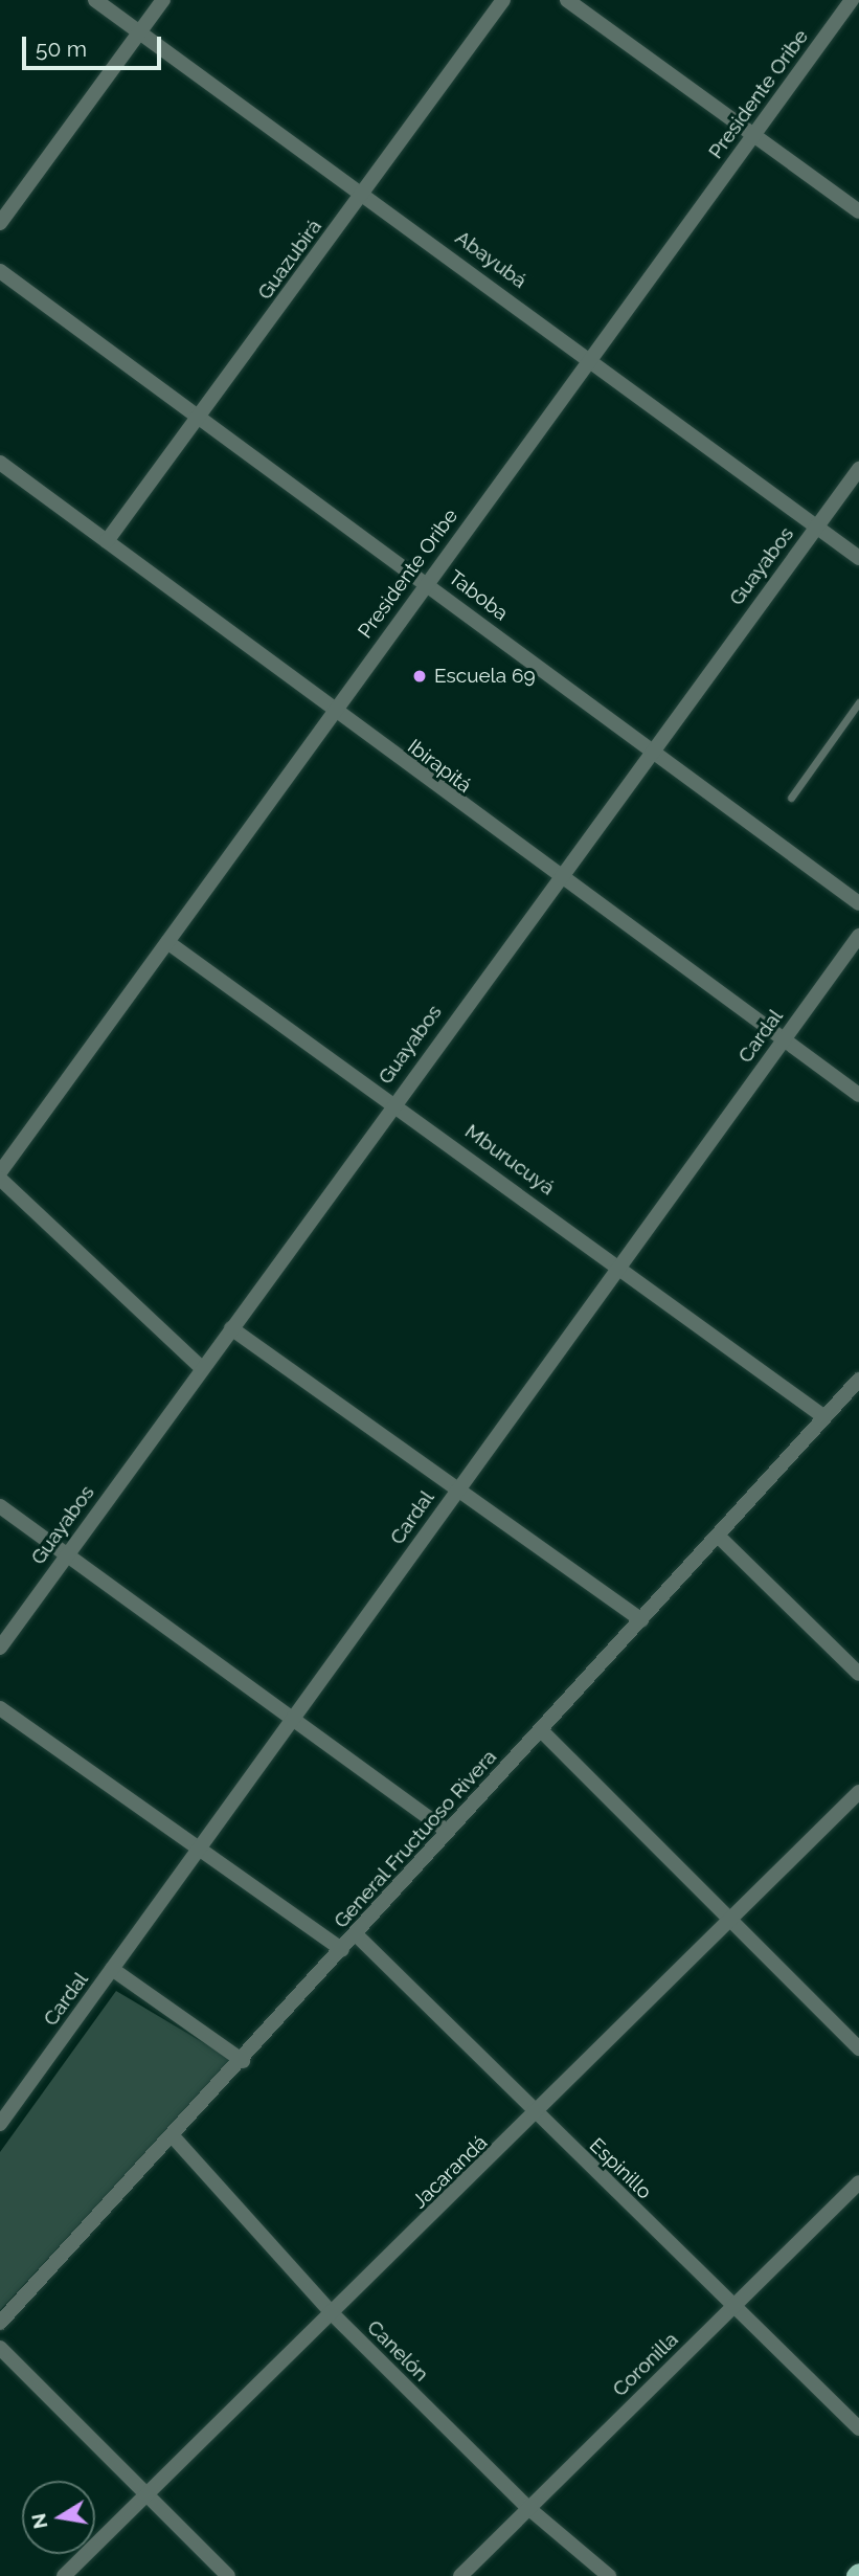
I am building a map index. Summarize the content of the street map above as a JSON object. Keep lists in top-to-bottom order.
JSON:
{
  "streets": {
    "street": [
      "Presidente Oribe",
      "Guazubirá",
      "Abayubá",
      "Guayabos",
      "Taboba",
      "Ibirapitá",
      "Cardal",
      "Mburucuyá",
      "General Fructuoso Rivera",
      "Espinillo",
      "Jacarandá",
      "Canelón",
      "Coronilla"
    ]
  },
  "crossings": [
    ["Presidente Oribe", "Abayubá"],
    ["Presidente Oribe", "Taboba"],
    ["Presidente Oribe", "Ibirapitá"],
    ["Presidente Oribe", "Mburucuyá"],
    ["Guazubirá", "Abayubá"],
    ["Guazubirá", "Taboba"],
    ["Guazubirá", "Ibirapitá"],
    ["Abayubá", "Guayabos"],
    ["Guayabos", "Taboba"],
    ["Guayabos", "Ibirapitá"],
    ["Guayabos", "Mburucuyá"],
    ["Ibirapitá", "Cardal"],
    ["Cardal", "Mburucuyá"],
    ["Mburucuyá", "General Fructuoso Rivera"],
    ["General Fructuoso Rivera", "Espinillo"],
    ["General Fructuoso Rivera", "Canelón"],
    ["Espinillo", "Jacarandá"],
    ["Espinillo", "Coronilla"],
    ["Jacarandá", "Canelón"],
    ["Canelón", "Coronilla"]
  ],
  "places": ["Escuela 69"],
  "scale_bar": "50 m",
  "north": "left"
}
